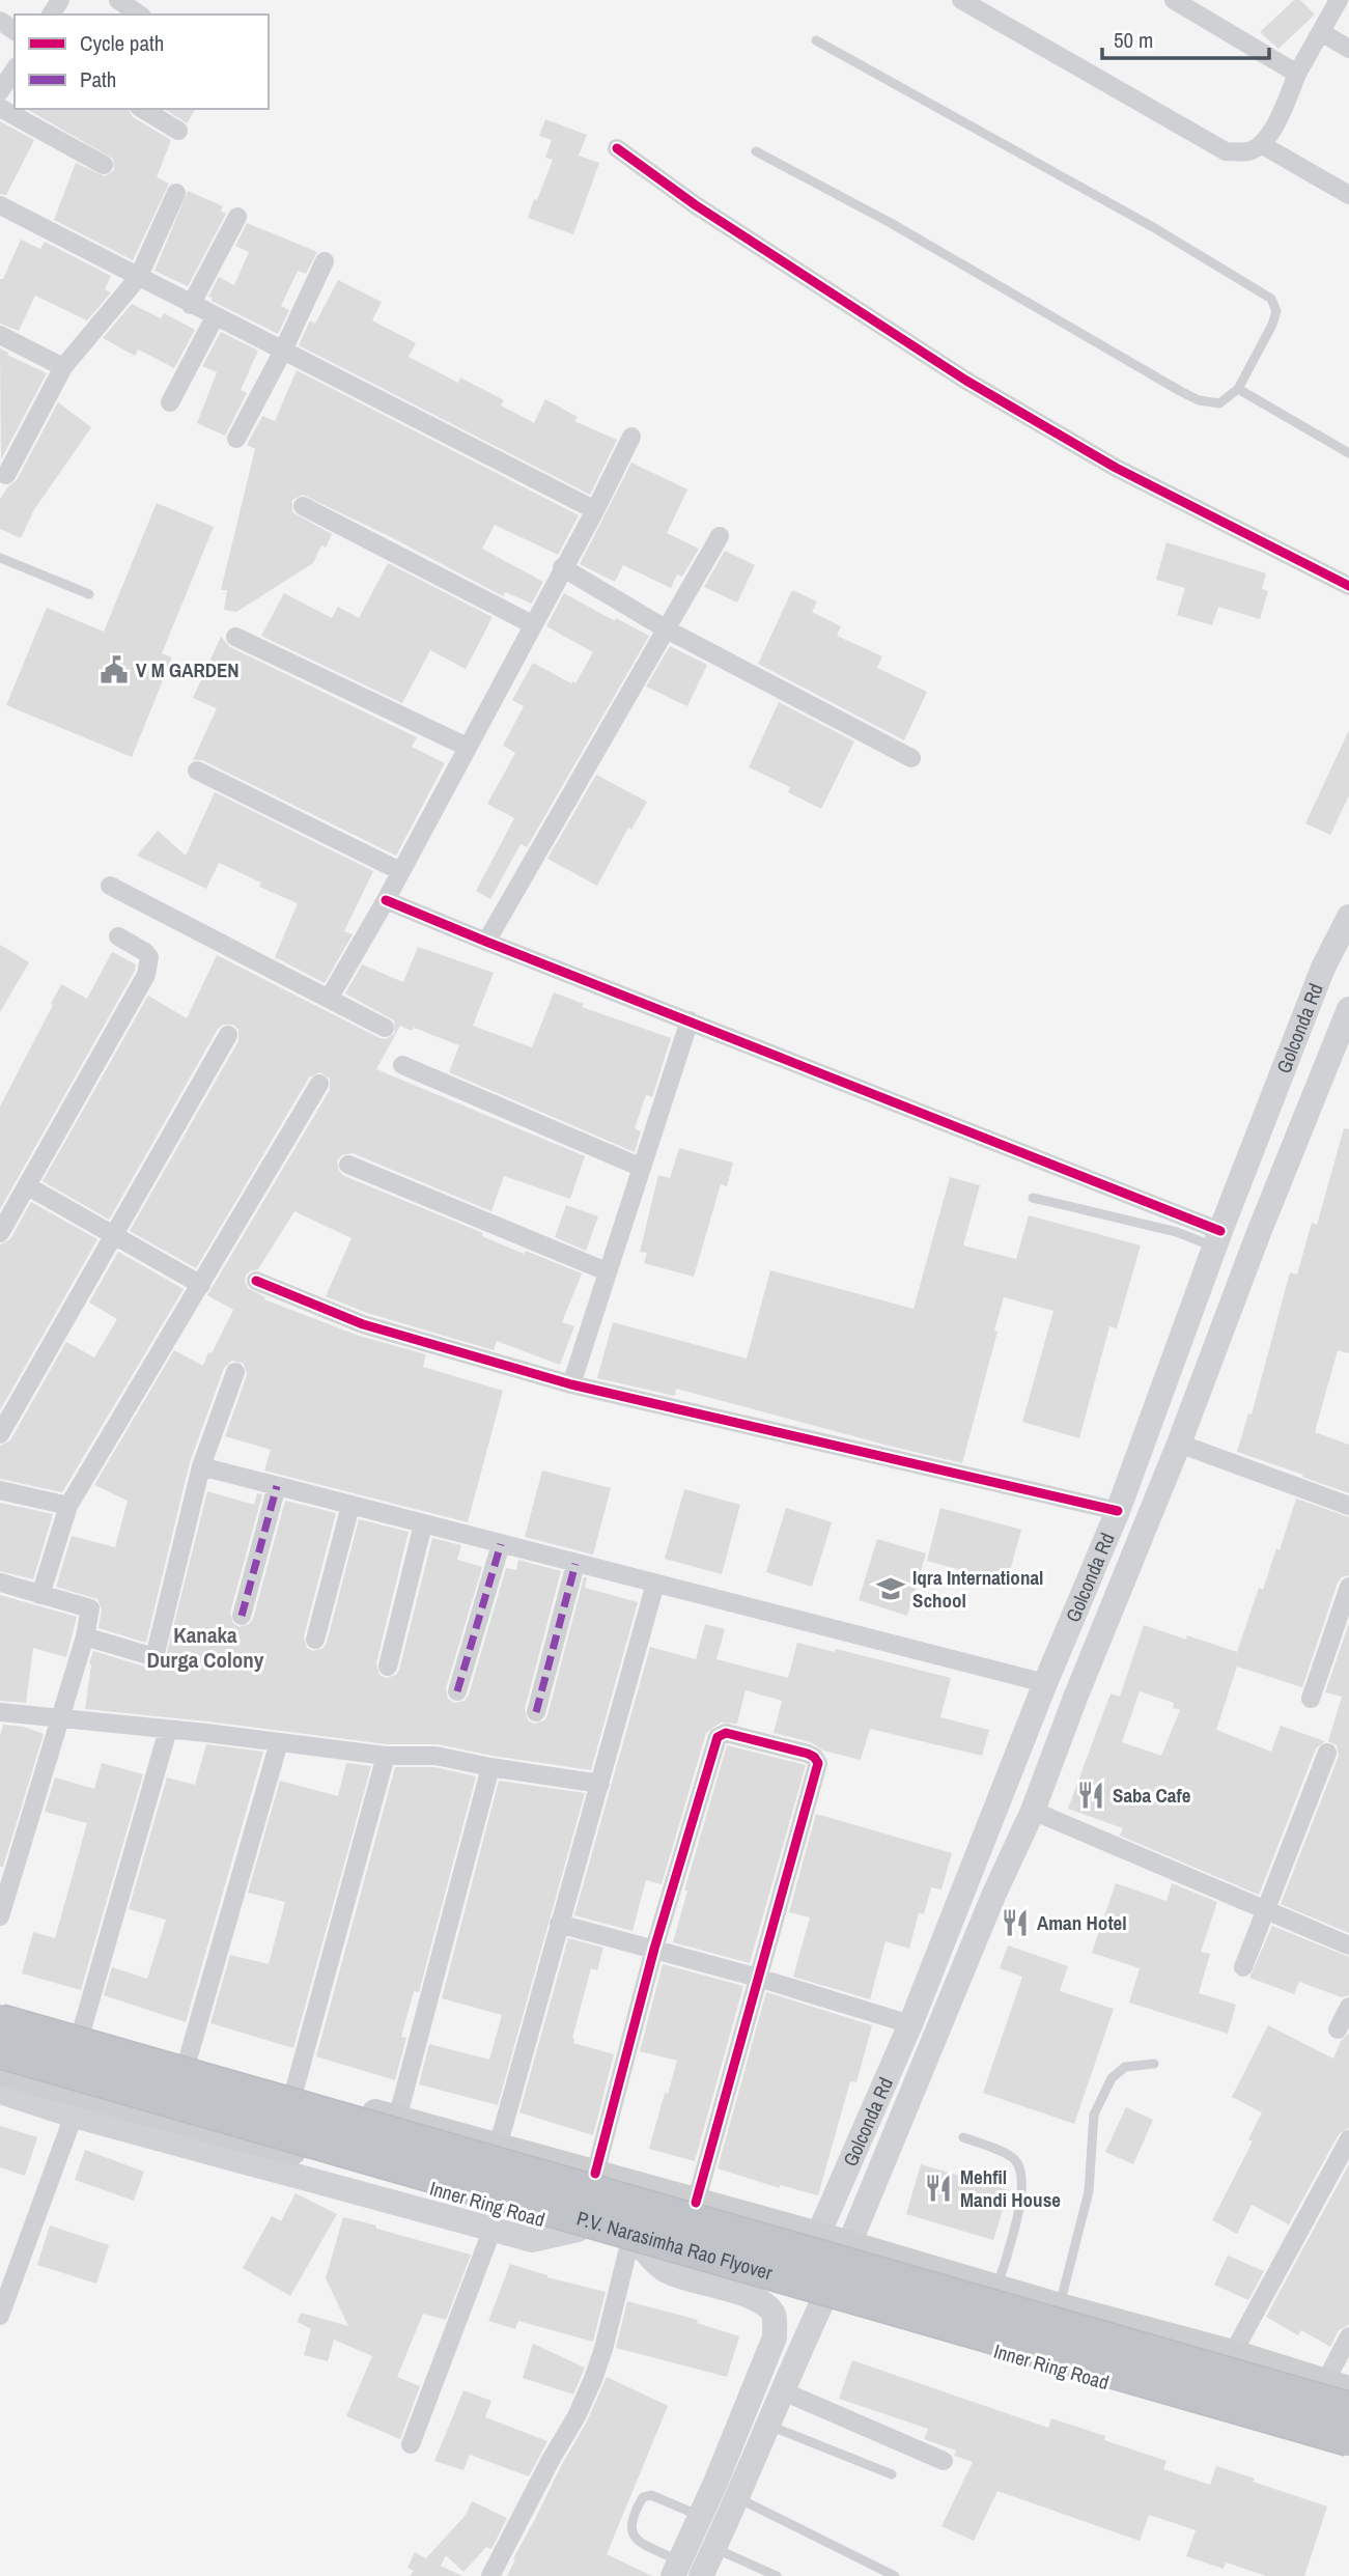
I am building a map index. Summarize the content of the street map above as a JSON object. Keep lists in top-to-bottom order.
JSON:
{
  "streets": {
    "highway": ["P.V. Narasimha Rao Flyover"],
    "main road": ["Golconda Rd", "Inner Ring Road"]
  },
  "districts": ["Kanaka Durga Colony"],
  "places": {
    "public building": ["V M GARDEN"],
    "school or university": ["Iqra International School"],
    "restaurant": ["Saba Cafe", "Aman Hotel", "Mehfil Mandi House"]
  },
  "legend": ["Cycle path", "Path"],
  "scale_bar": "50 m"
}
